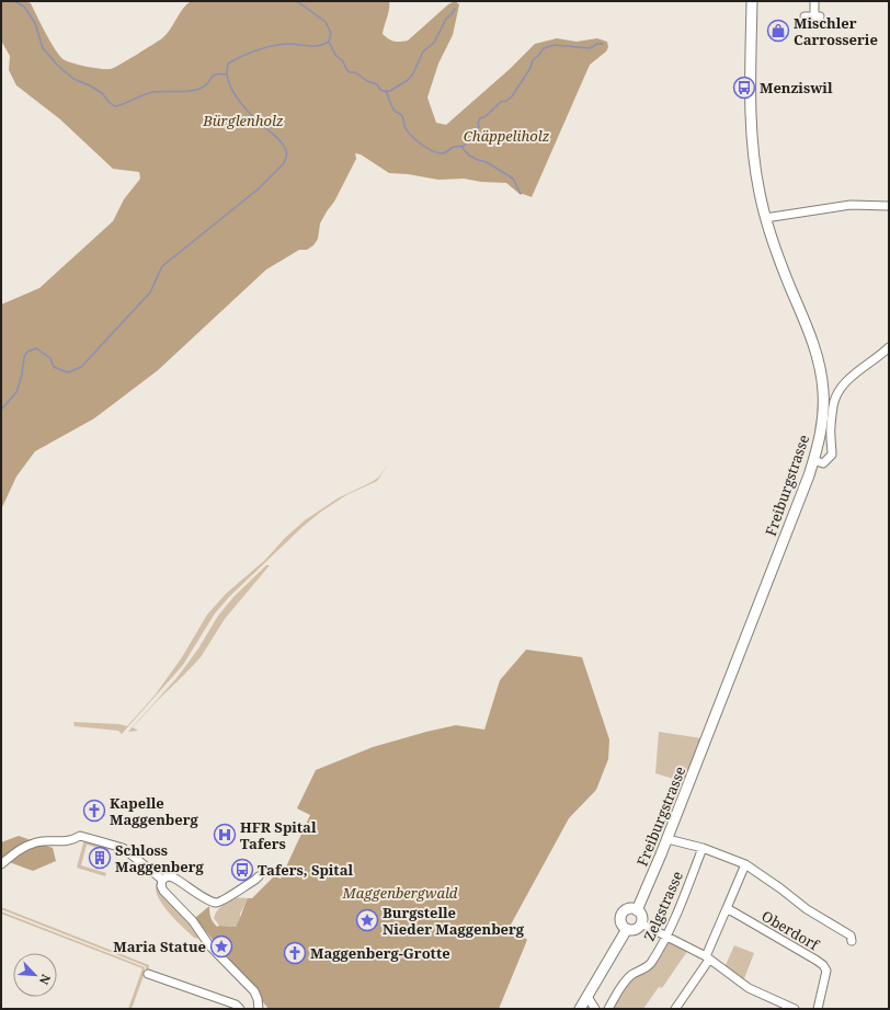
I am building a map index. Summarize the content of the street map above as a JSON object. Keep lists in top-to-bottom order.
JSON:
{
  "streets": {
    "main road": ["Freiburgstrasse"],
    "street": ["Zelgstrasse", "Oberdorf"]
  },
  "crossings": [
    ["Freiburgstrasse", "Oberdorf"],
    ["Zelgstrasse", "Oberdorf"]
  ],
  "parks": ["Bürglenholz", "Chäppeliholz", "Maggenbergwald"],
  "places": {
    "shop": ["Mischler Carrosserie"],
    "bus stop": ["Menziswil", "Tafers, Spital"],
    "church": ["Kapelle Maggenberg", "Maggenberg-Grotte"],
    "hospital": ["HFR Spital Tafers"],
    "building": ["Schloss Maggenberg"],
    "place": ["Burgstelle Nieder Maggenberg", "Maria Statue"]
  },
  "north": "bottom right"
}
